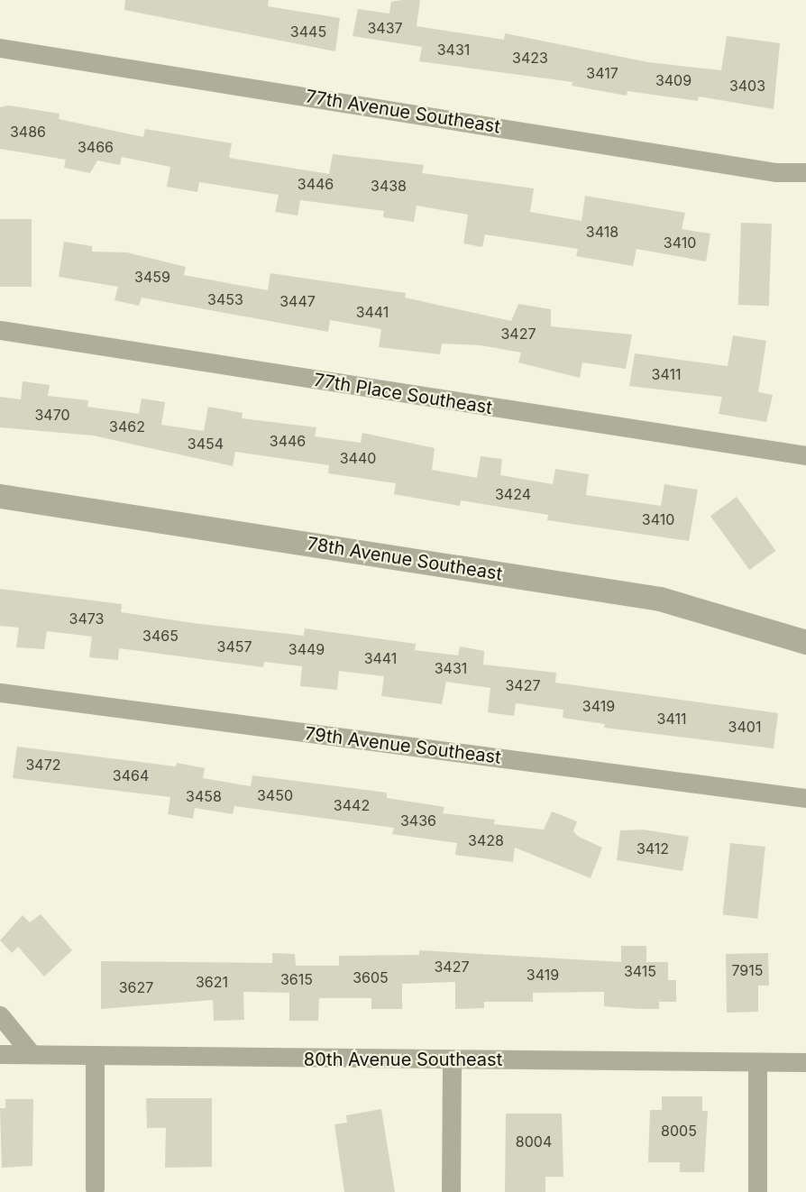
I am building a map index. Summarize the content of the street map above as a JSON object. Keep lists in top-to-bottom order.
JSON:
{
  "streets": {
    "street": [
      "77th Avenue Southeast",
      "77th Place Southeast",
      "78th Avenue Southeast",
      "79th Avenue Southeast",
      "80th Avenue Southeast"
    ]
  },
  "house_numbers": [
    "3437",
    "3445",
    "3431",
    "3423",
    "3417",
    "3409",
    "3403",
    "3486",
    "3466",
    "3446",
    "3438",
    "3418",
    "3410",
    "3459",
    "3453",
    "3447",
    "3441",
    "3427",
    "3411",
    "3470",
    "3462",
    "3446",
    "3454",
    "3440",
    "3424",
    "3410",
    "3473",
    "3465",
    "3457",
    "3449",
    "3441",
    "3431",
    "3427",
    "3419",
    "3411",
    "3401",
    "3472",
    "3464",
    "3450",
    "3458",
    "3442",
    "3436",
    "3428",
    "3412",
    "3427",
    "7915",
    "3415",
    "3419",
    "3605",
    "3615",
    "3621",
    "3627",
    "8005",
    "8004"
  ]
}
